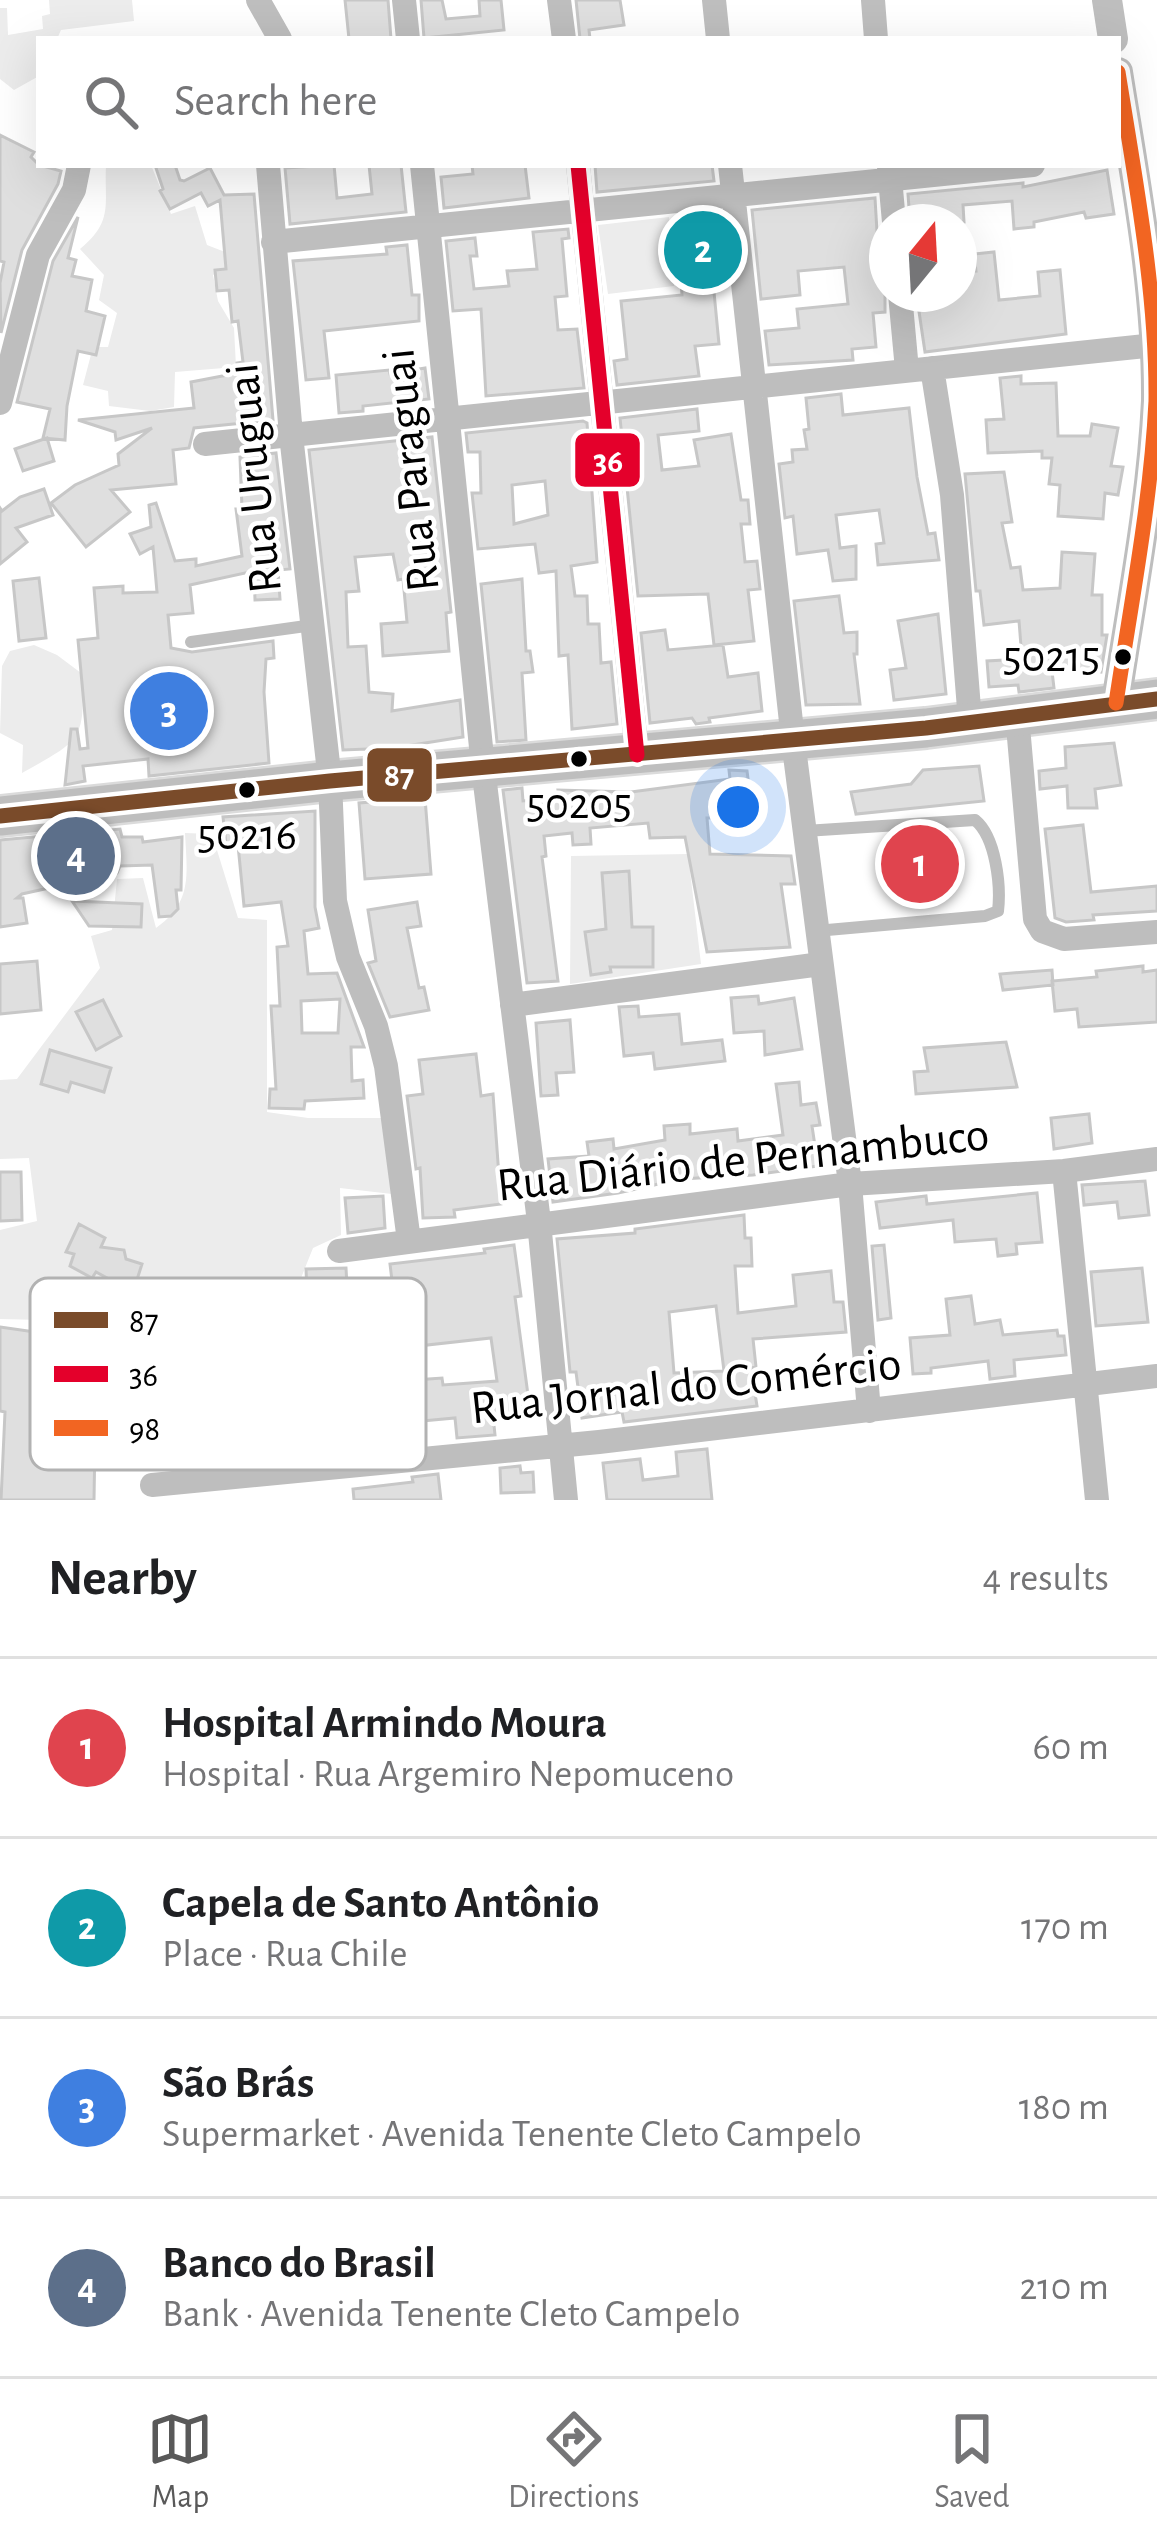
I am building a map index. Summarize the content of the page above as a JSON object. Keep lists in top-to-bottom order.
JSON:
{
  "streets": {
    "street": [
      "Rua Paraguai",
      "Rua Uruguai",
      "Rua Diário de Pernambuco",
      "Rua Jornal do Comércio"
    ]
  },
  "crossings": [
    ["Rua Paraguai", "Rua Diário de Pernambuco"],
    ["Rua Paraguai", "Rua Jornal do Comércio"],
    ["Rua Uruguai", "Rua Diário de Pernambuco"]
  ],
  "places": ["50215", "50205", "50216"],
  "lines": ["transit line 98", "transit line 36", "transit line 87"],
  "legend": ["87", "36", "98"],
  "north": "top",
  "page": {
    "search": "Search here",
    "pins": [
      "2",
      "3",
      "4",
      "1"
    ],
    "heading": ["Nearby", "4 results"],
    "list": [
      {
        "mark": "1",
        "name": "Hospital Armindo Moura",
        "note": "Hospital · Rua Argemiro Nepomuceno",
        "value": "60 m"
      },
      {
        "mark": "2",
        "name": "Capela de Santo Antônio",
        "note": "Place · Rua Chile",
        "value": "170 m"
      },
      {
        "mark": "3",
        "name": "São Brás",
        "note": "Supermarket · Avenida Tenente Cleto Campelo",
        "value": "180 m"
      },
      {
        "mark": "4",
        "name": "Banco do Brasil",
        "note": "Bank · Avenida Tenente Cleto Campelo",
        "value": "210 m"
      }
    ],
    "nav": ["Map", "Directions", "Saved"]
  }
}
